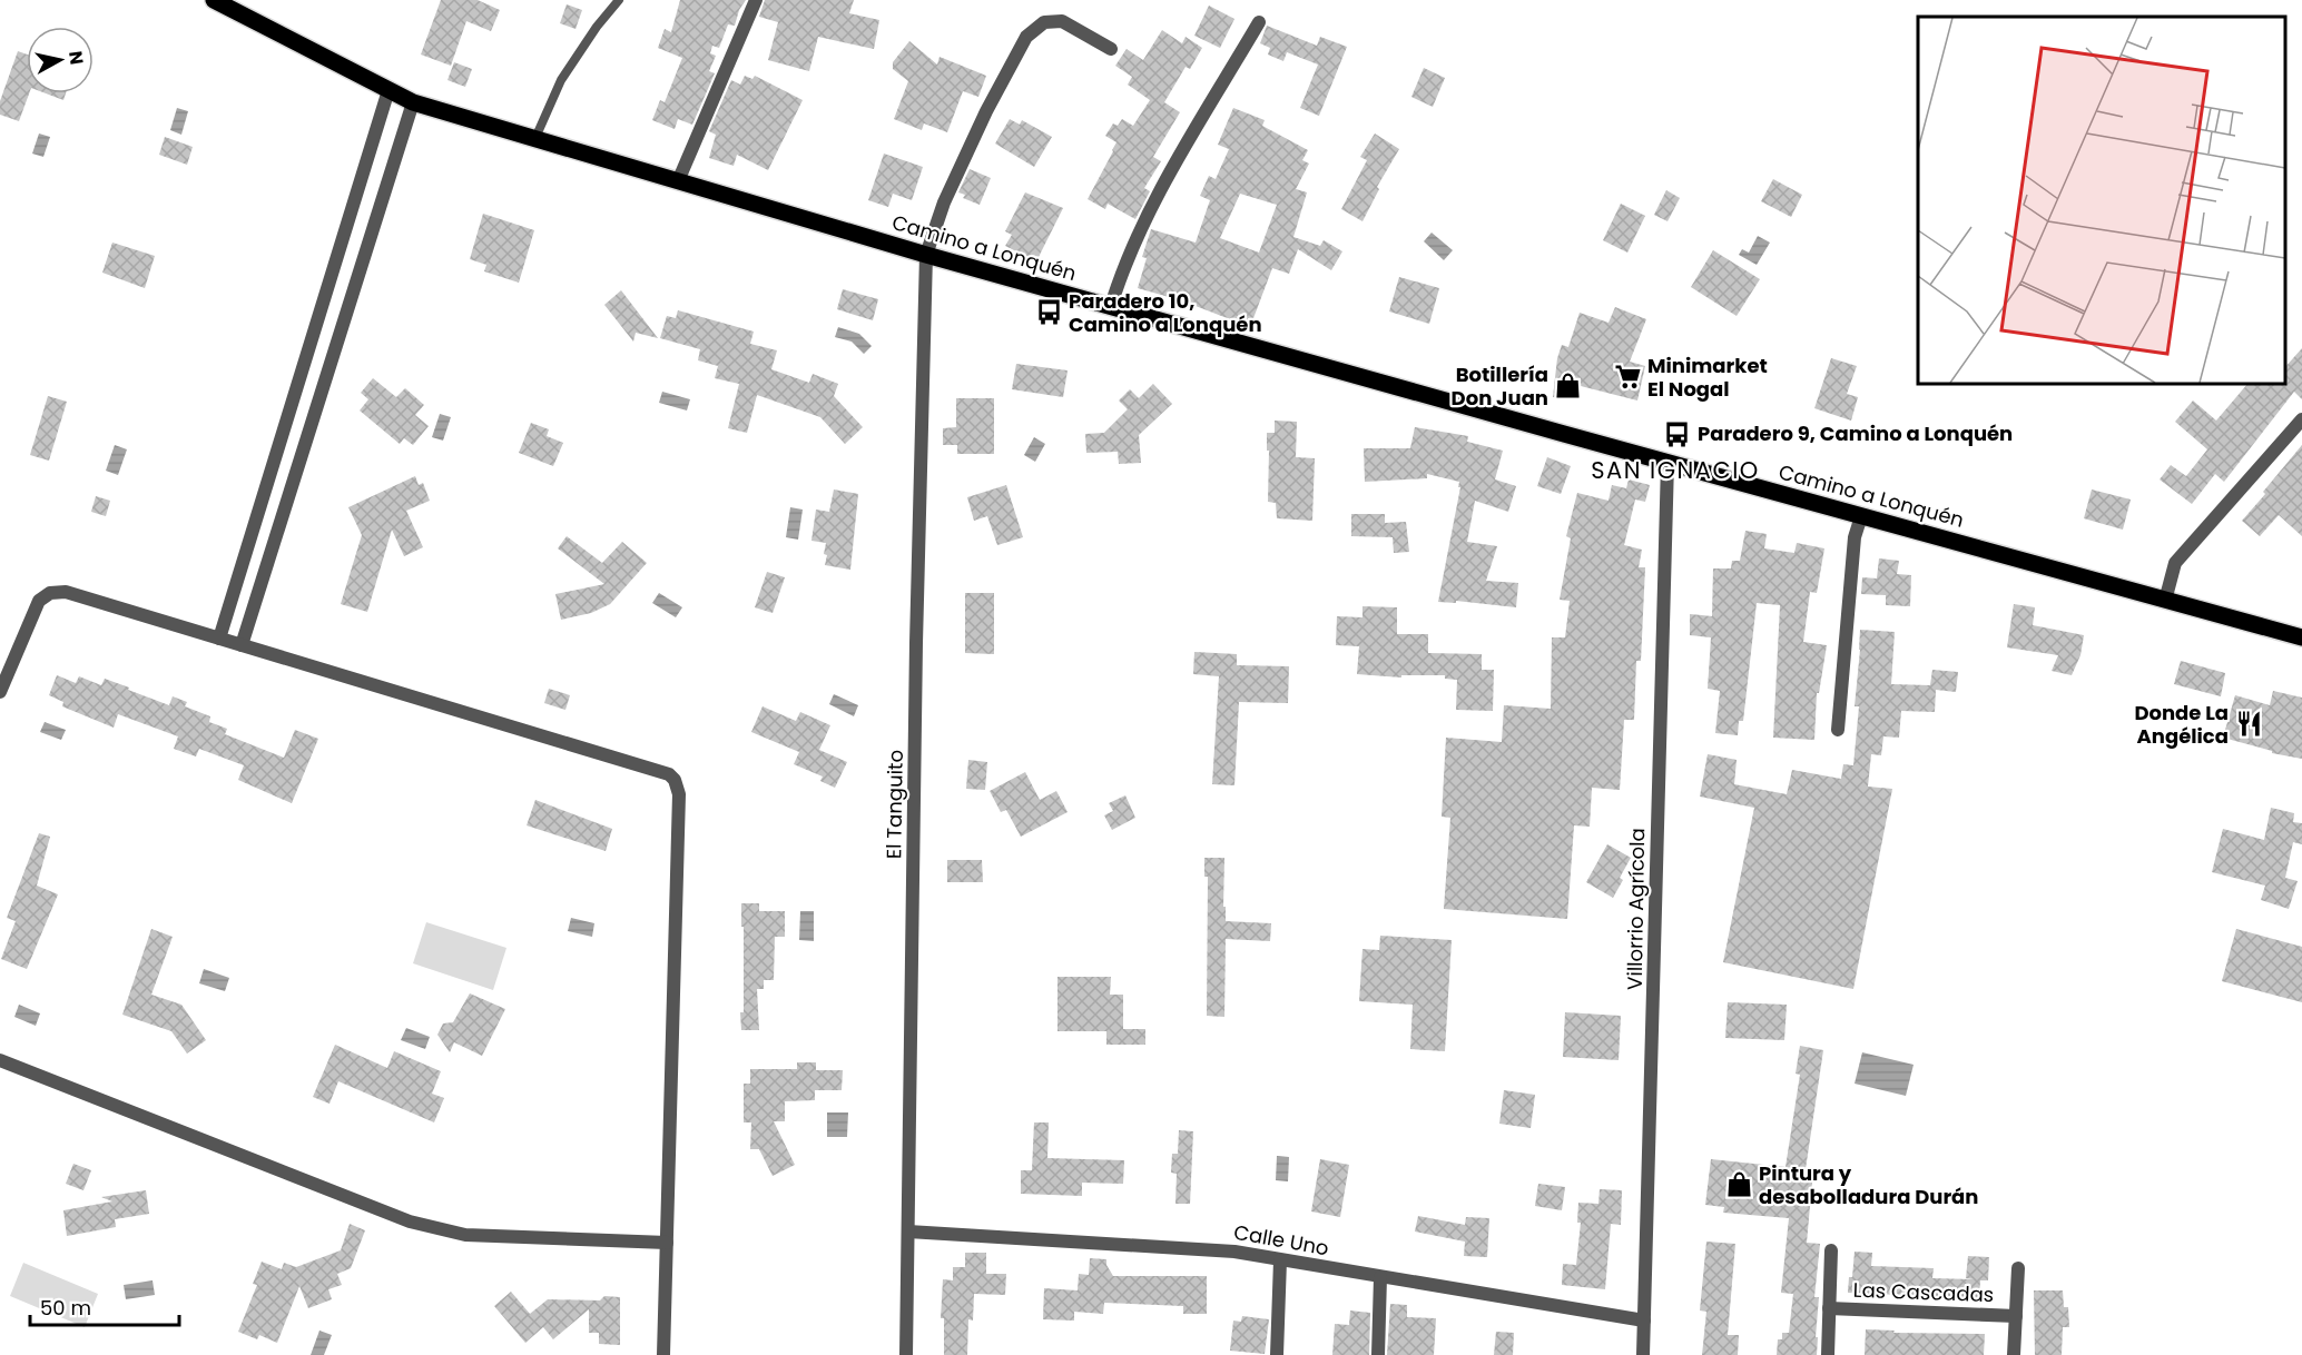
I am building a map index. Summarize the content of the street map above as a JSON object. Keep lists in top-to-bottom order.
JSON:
{
  "streets": {
    "main road": ["Camino a Lonquén"],
    "street": [
      "El Tanguito",
      "Villorrio Agrícola",
      "Calle Uno",
      "Las Cascadas"
    ]
  },
  "crossings": [
    ["Camino a Lonquén", "El Tanguito"],
    ["Camino a Lonquén", "Villorrio Agrícola"],
    ["El Tanguito", "Calle Uno"],
    ["Villorrio Agrícola", "Calle Uno"]
  ],
  "districts": ["SAN IGNACIO"],
  "places": {
    "bus stop": ["Paradero 10, Camino a Lonquén", "Paradero 9, Camino a Lonquén"],
    "supermarket": ["Minimarket El Nogal"],
    "shop": ["Botillería Don Juan", "Pintura y desabolladura Durán"],
    "restaurant": ["Donde La Angélica"]
  },
  "scale_bar": "50 m",
  "north": "right"
}
